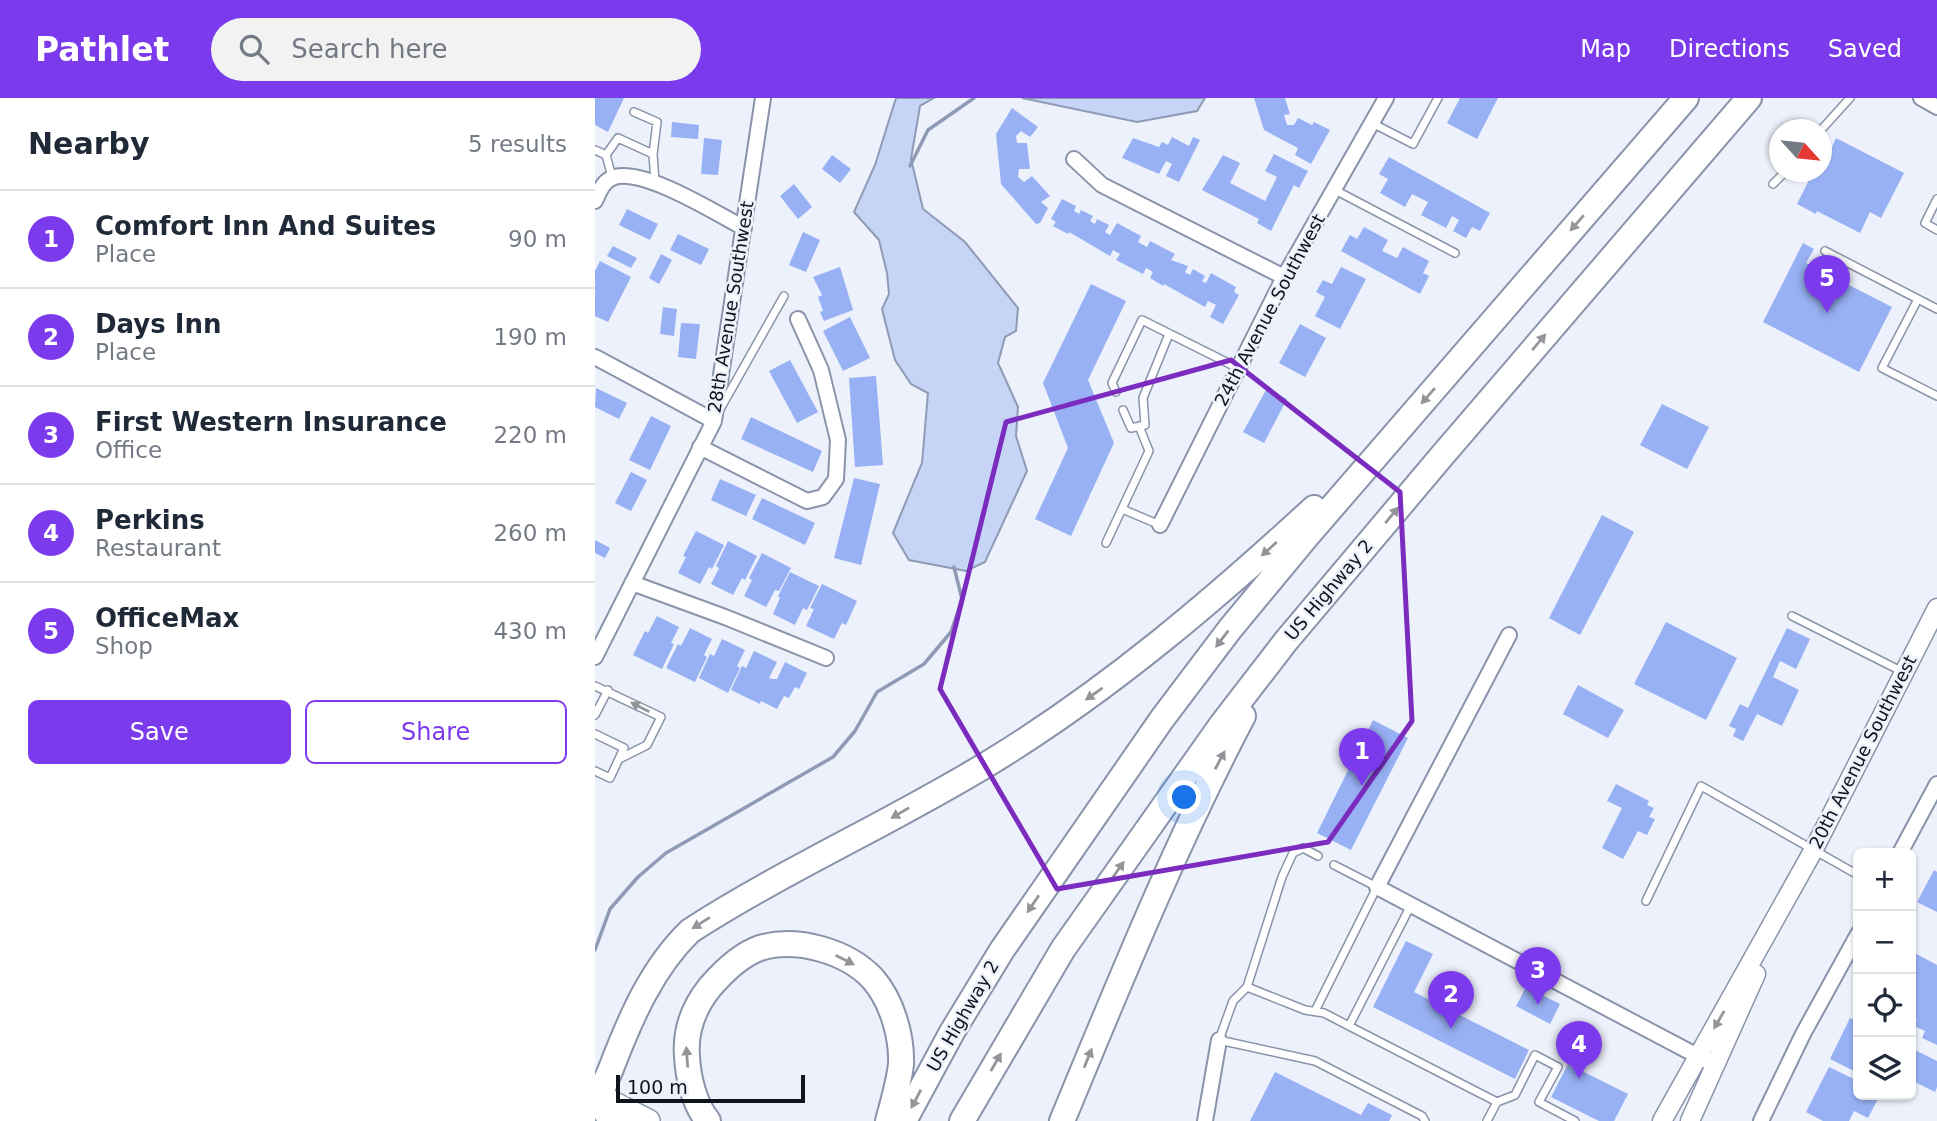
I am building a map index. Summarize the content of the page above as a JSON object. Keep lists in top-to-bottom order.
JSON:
{
  "streets": {
    "highway": ["US Highway 2"],
    "street": ["28th Avenue Southwest", "24th Avenue Southwest", "20th Avenue Southwest"]
  },
  "scale_bar": "100 m",
  "north": "bottom right",
  "page": {
    "header": "Pathlet",
    "search": "Search here",
    "nav": ["Map", "Directions", "Saved"],
    "heading": ["Nearby", "5 results"],
    "list": [
      {
        "mark": "1",
        "name": "Comfort Inn And Suites",
        "note": "Place",
        "value": "90 m"
      },
      {
        "mark": "2",
        "name": "Days Inn",
        "note": "Place",
        "value": "190 m"
      },
      {
        "mark": "3",
        "name": "First Western Insurance",
        "note": "Office",
        "value": "220 m"
      },
      {
        "mark": "4",
        "name": "Perkins",
        "note": "Restaurant",
        "value": "260 m"
      },
      {
        "mark": "5",
        "name": "OfficeMax",
        "note": "Shop",
        "value": "430 m"
      }
    ],
    "pins": [
      "5",
      "1",
      "3",
      "2",
      "4"
    ],
    "buttons": ["Save", "Share"],
    "map_buttons": ["+", "−"],
    "scale": "100 m"
  }
}
